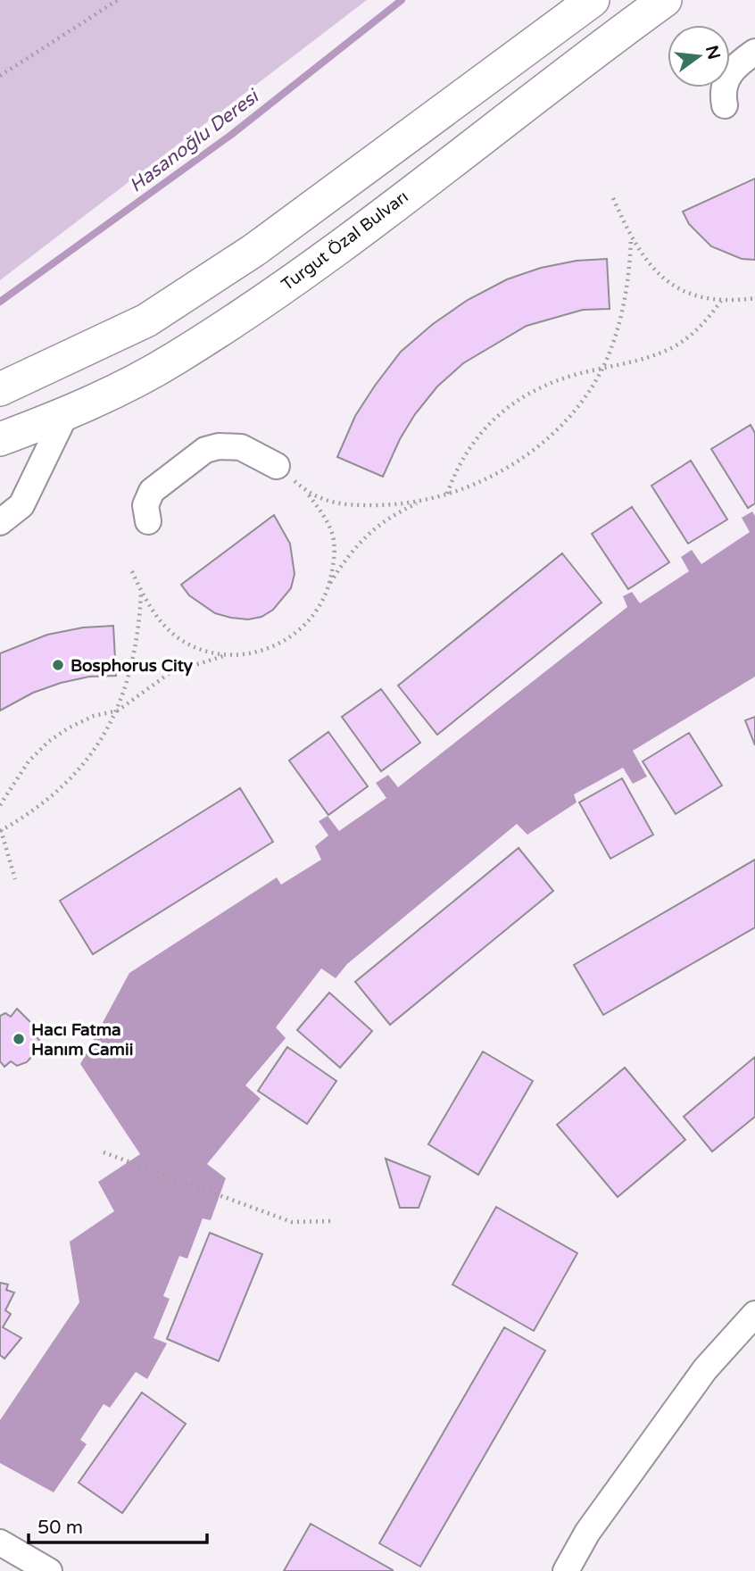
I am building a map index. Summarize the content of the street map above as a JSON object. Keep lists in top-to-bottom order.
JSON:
{
  "streets": {
    "main road": ["Turgut Özal Bulvarı"]
  },
  "water": ["Hasanoğlu Deresi"],
  "places": ["Bosphorus City", "Hacı Fatma Hanım Camii"],
  "scale_bar": "50 m",
  "north": "right"
}
